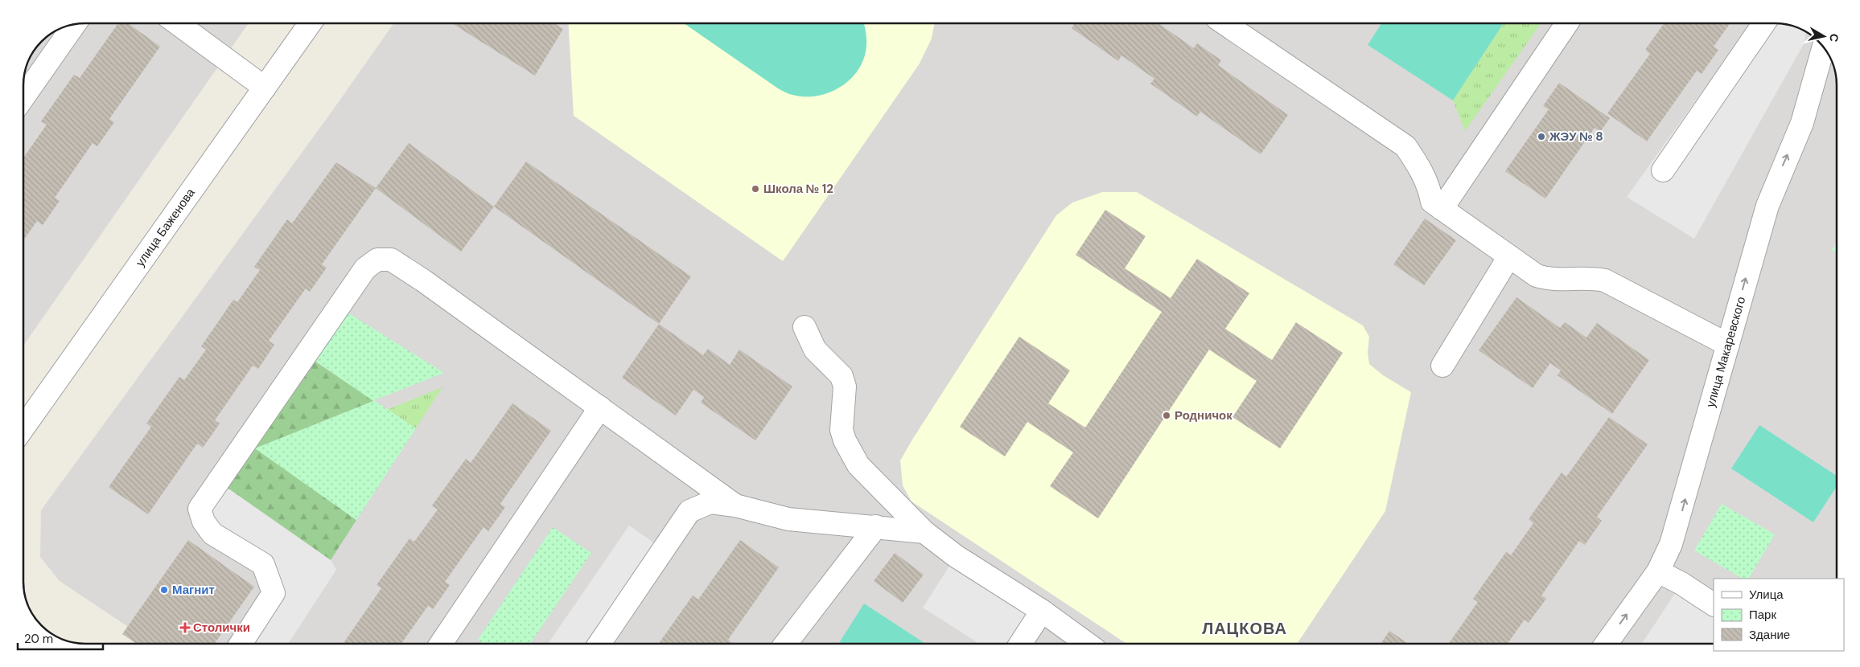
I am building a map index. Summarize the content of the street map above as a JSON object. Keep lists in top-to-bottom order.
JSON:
{
  "streets": {
    "street": ["улица Баженова", "улица Макаревского"]
  },
  "one_way": ["улица Макаревского"],
  "districts": ["ЛАЦКОВА"],
  "places": {
    "other": [
      "ЖЭУ № 8",
      "Школа № 12",
      "Родничок",
      "Магнит"
    ],
    "health": ["Столички"]
  },
  "legend": ["Улица", "Парк", "Здание"],
  "scale_bar": "20 m",
  "north": "right"
}
